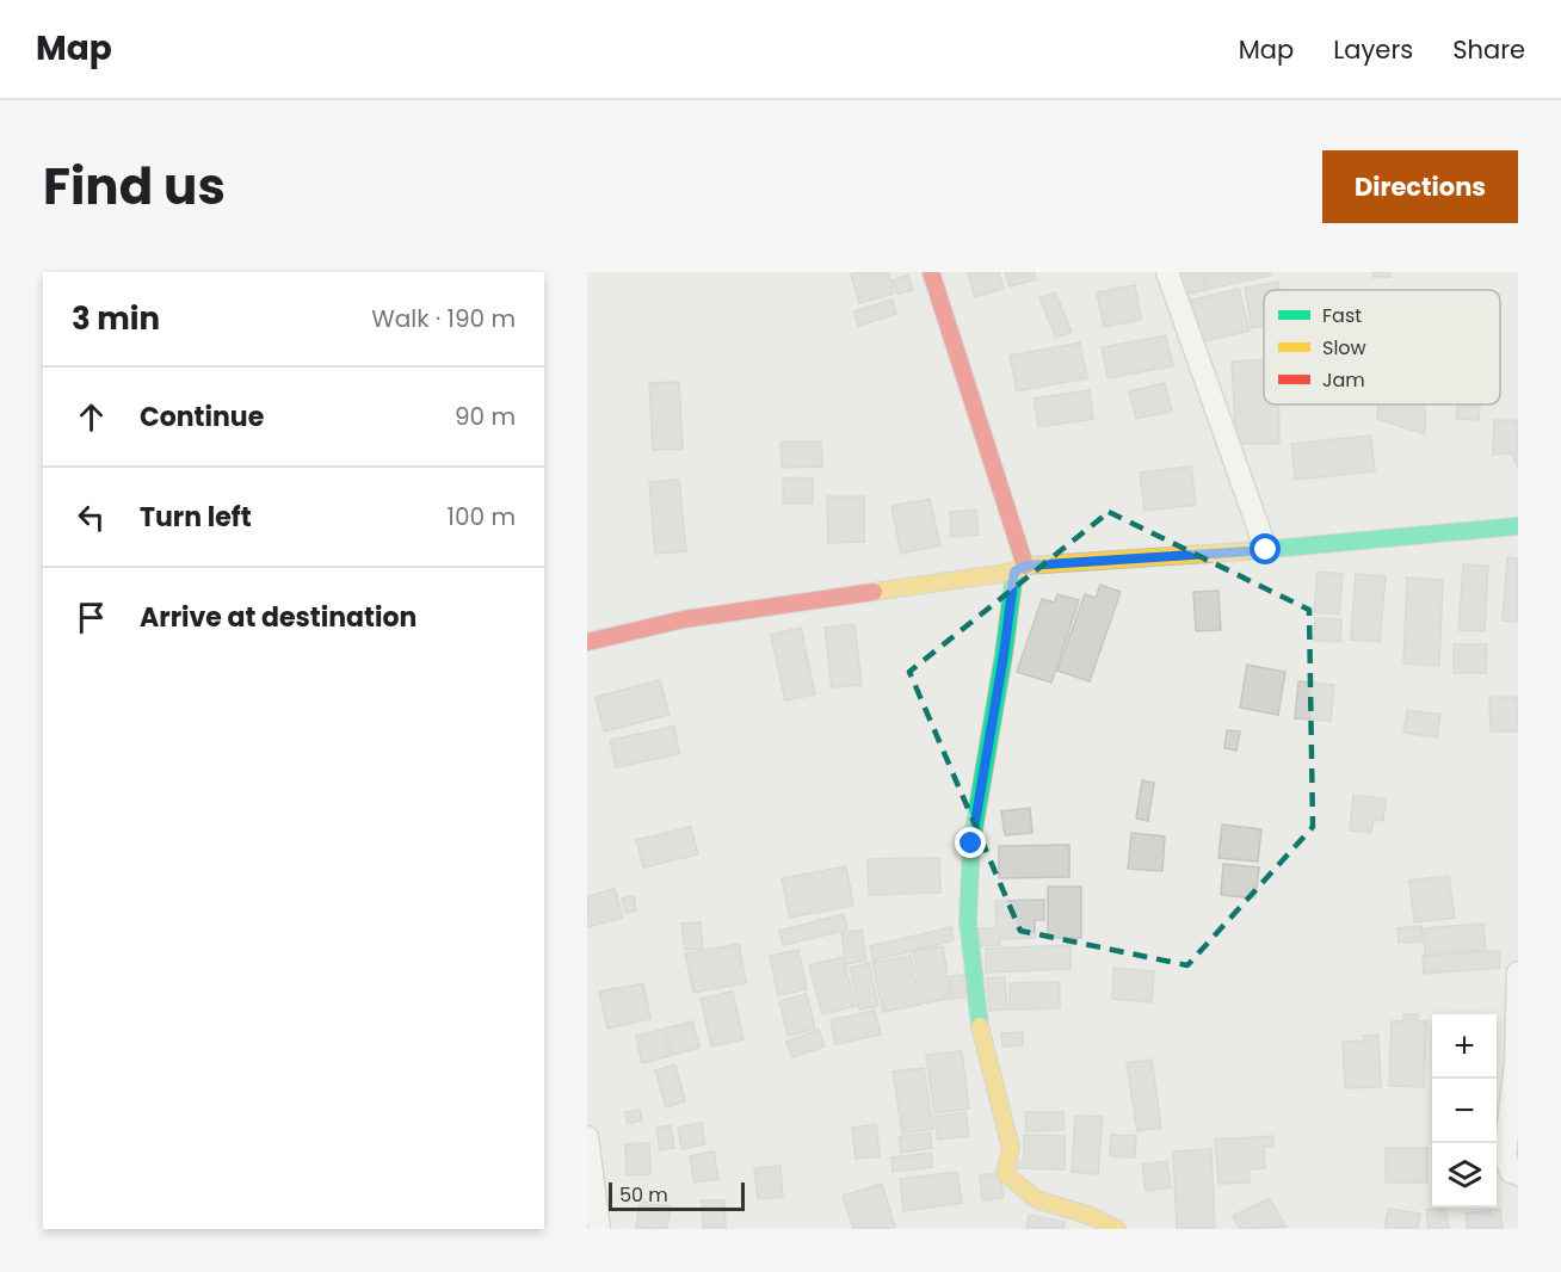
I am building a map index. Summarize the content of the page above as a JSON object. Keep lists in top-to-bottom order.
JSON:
{
  "legend": ["Fast", "Slow", "Jam"],
  "scale_bar": "50 m",
  "page": {
    "header": "Map",
    "nav": ["Map", "Layers", "Share"],
    "title": "Find us",
    "buttons": "Directions",
    "heading": ["3 min", "Walk · 190 m"],
    "list": [
      ["Continue", "90 m"],
      ["Turn left", "100 m"],
      "Arrive at destination"
    ],
    "map_buttons": ["+", "−"],
    "scale": "50 m"
  }
}
